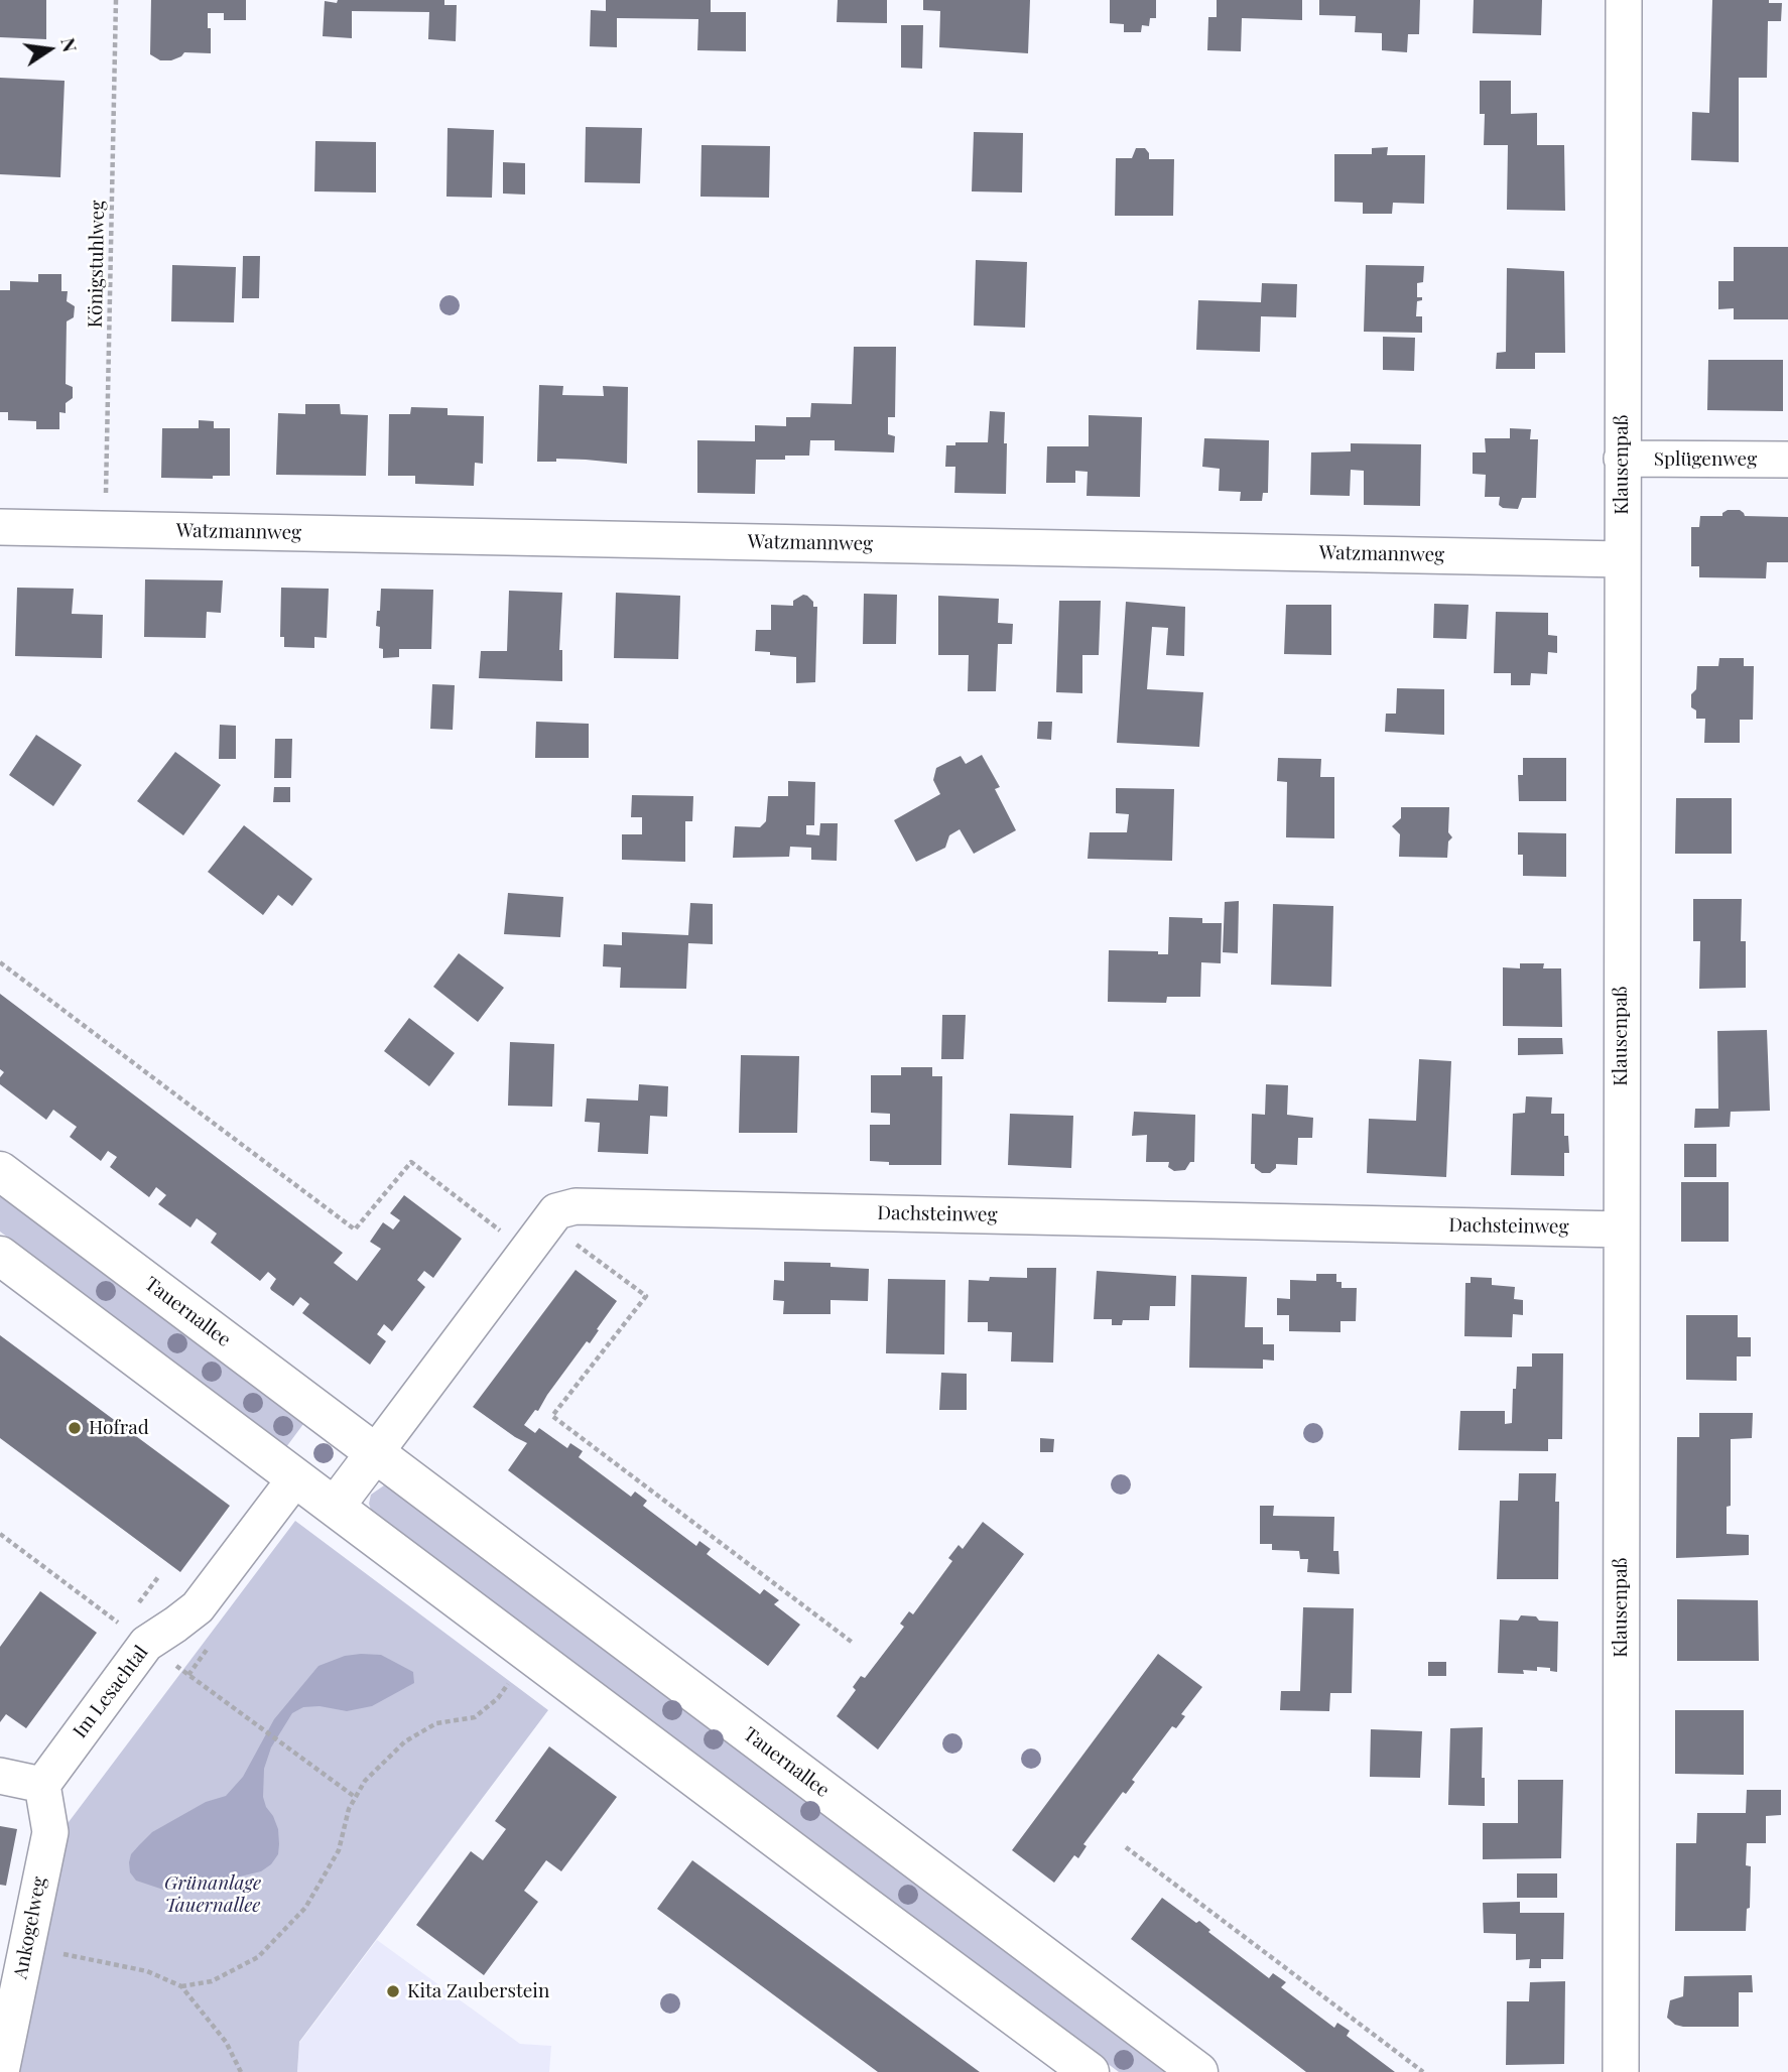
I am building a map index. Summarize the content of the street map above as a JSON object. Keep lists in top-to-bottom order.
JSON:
{
  "streets": {
    "street": [
      "Splügenweg",
      "Klausenpaß",
      "Watzmannweg",
      "Dachsteinweg",
      "Tauernallee",
      "Im Lesachtal",
      "Ankogelweg"
    ],
    "path": ["Königstuhlweg"]
  },
  "crossings": [
    ["Königstuhlweg", "Watzmannweg"],
    ["Splügenweg", "Klausenpaß"],
    ["Klausenpaß", "Watzmannweg"],
    ["Klausenpaß", "Dachsteinweg"],
    ["Dachsteinweg", "Tauernallee"],
    ["Im Lesachtal", "Ankogelweg"]
  ],
  "parks": ["Grünanlage Tauernallee"],
  "places": ["Hofrad", "Kita Zauberstein"],
  "north": "right"
}
